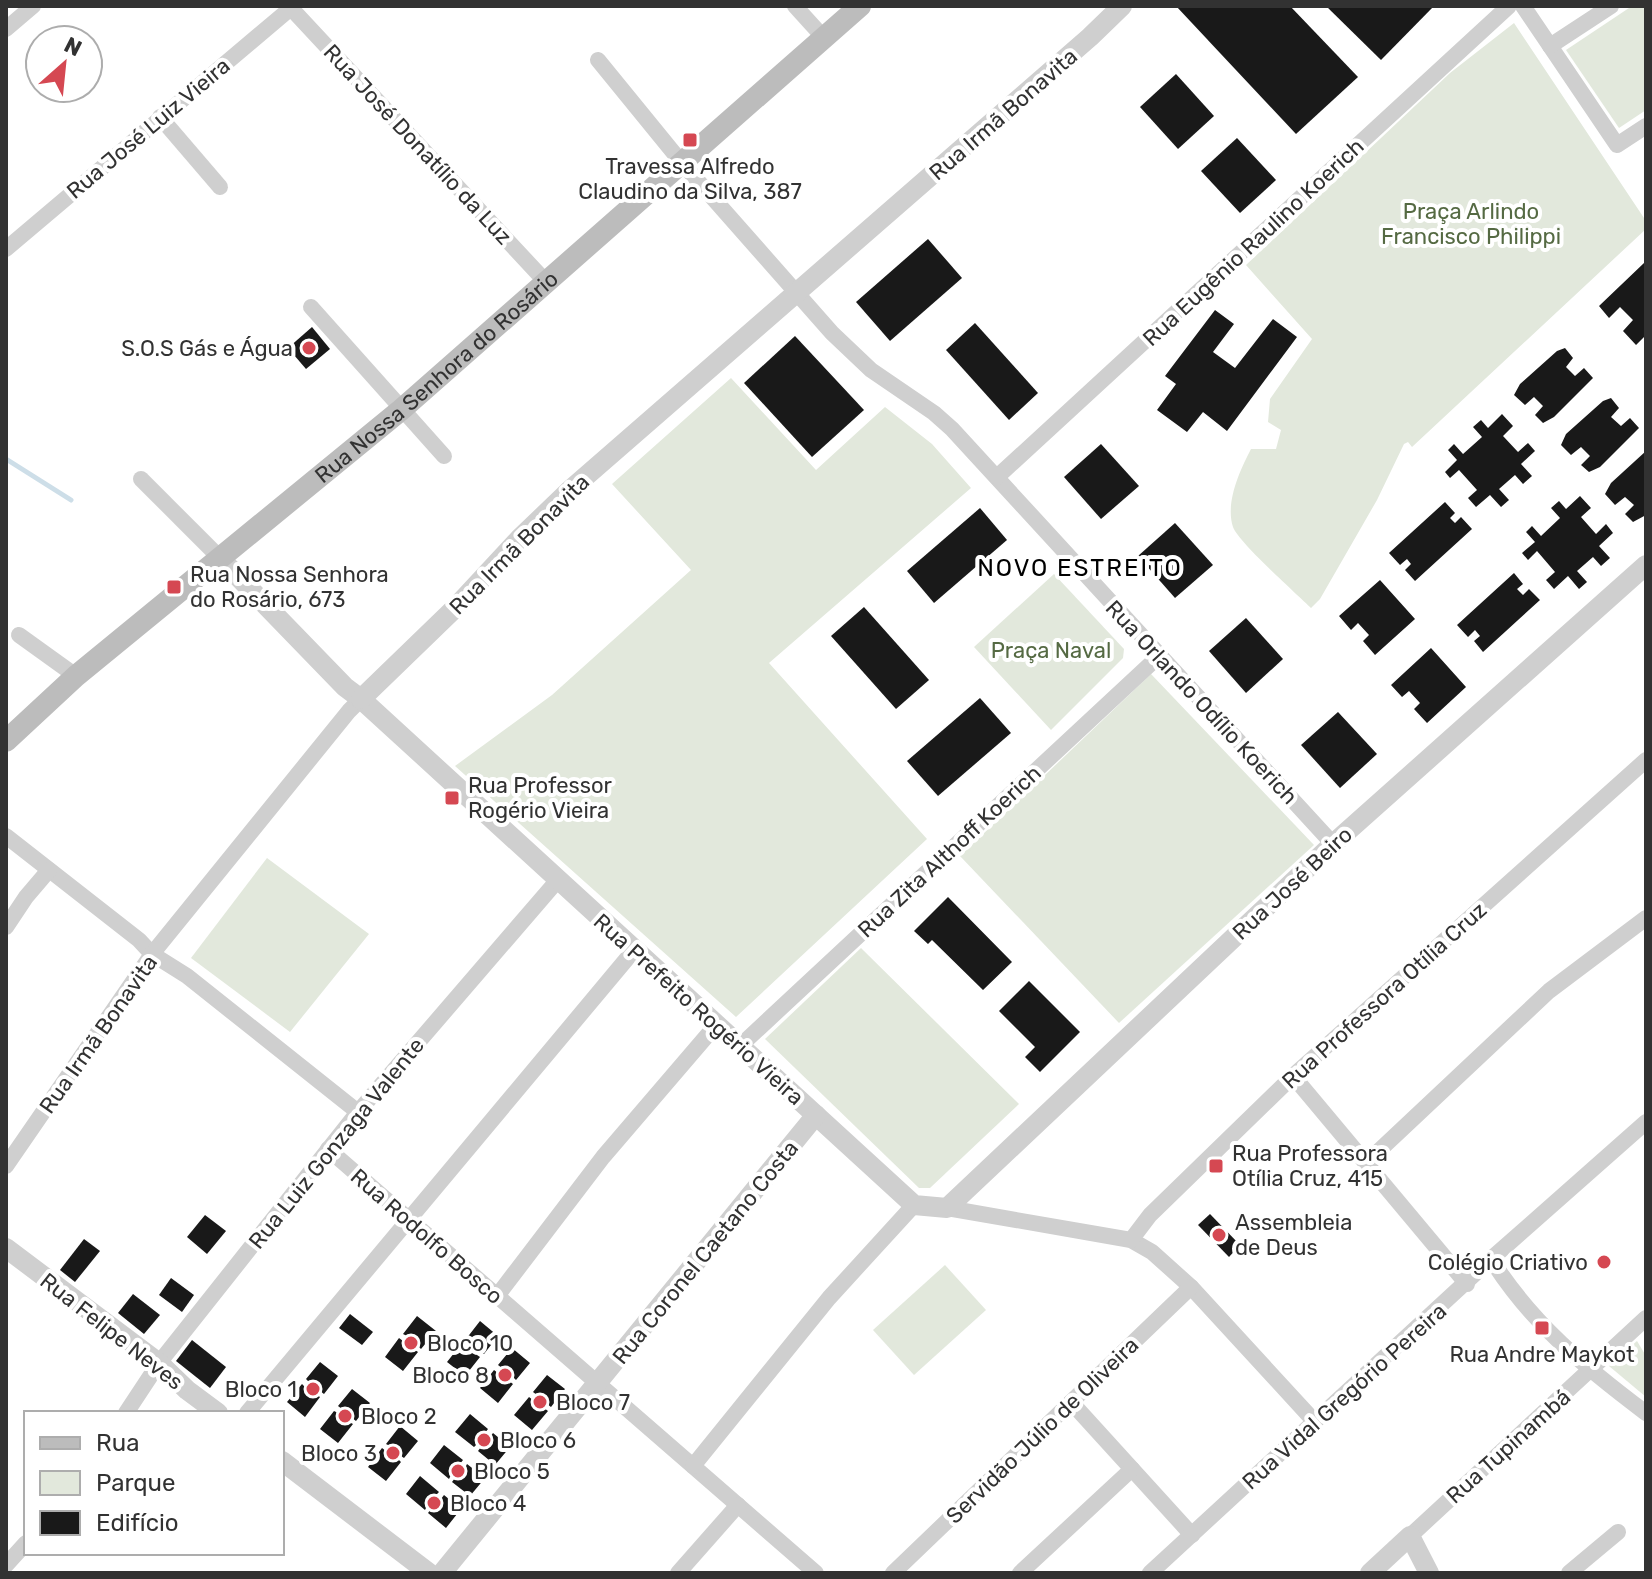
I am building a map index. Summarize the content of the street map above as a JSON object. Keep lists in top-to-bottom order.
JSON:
{
  "streets": {
    "main road": ["Rua Nossa Senhora do Rosário"],
    "street": [
      "Rua Irmã Bonavita",
      "Rua José Luiz Vieira",
      "Rua José Donatílio da Luz",
      "Rua Eugênio Raulino Koerich",
      "Rua Orlando Odílio Koerich",
      "Rua Zita Althoff Koerich",
      "Rua José Beiro",
      "Rua Professora Otília Cruz",
      "Rua Prefeito Rogério Vieira",
      "Rua Luiz Gonzaga Valente",
      "Rua Rodolfo Bosco",
      "Rua Coronel Caetano Costa",
      "Rua Felipe Neves",
      "Rua Vidal Gregório Pereira",
      "Servidão Júlio de Oliveira",
      "Rua Tupinambá"
    ]
  },
  "crossings": [
    ["Rua Irmã Bonavita", "Rua Orlando Odílio Koerich"],
    ["Rua Irmã Bonavita", "Rua Prefeito Rogério Vieira"],
    ["Rua José Luiz Vieira", "Rua José Donatílio da Luz"],
    ["Rua José Donatílio da Luz", "Rua Nossa Senhora do Rosário"],
    ["Rua Eugênio Raulino Koerich", "Rua Orlando Odílio Koerich"],
    ["Rua Nossa Senhora do Rosário", "Rua Orlando Odílio Koerich"],
    ["Rua Nossa Senhora do Rosário", "Rua Prefeito Rogério Vieira"],
    ["Rua Orlando Odílio Koerich", "Rua Zita Althoff Koerich"],
    ["Rua Orlando Odílio Koerich", "Rua José Beiro"],
    ["Rua Zita Althoff Koerich", "Rua Prefeito Rogério Vieira"],
    ["Rua Prefeito Rogério Vieira", "Rua Luiz Gonzaga Valente"],
    ["Rua Prefeito Rogério Vieira", "Rua Coronel Caetano Costa"],
    ["Rua Luiz Gonzaga Valente", "Rua Rodolfo Bosco"],
    ["Rua Luiz Gonzaga Valente", "Rua Felipe Neves"],
    ["Rua Rodolfo Bosco", "Rua Coronel Caetano Costa"]
  ],
  "districts": ["NOVO ESTREITO"],
  "parks": ["Praça Arlindo Francisco Philippi", "Praça Naval"],
  "places": {
    "transit": [
      "Travessa Alfredo Claudino da Silva, 387",
      "Rua Nossa Senhora do Rosário, 673",
      "Rua Professor Rogério Vieira",
      "Rua Professora Otília Cruz, 415",
      "Rua Andre Maykot"
    ],
    "other": [
      "S.O.S Gás e Água",
      "Assembleia de Deus",
      "Colégio Criativo",
      "Bloco 10",
      "Bloco 8",
      "Bloco 1",
      "Bloco 7",
      "Bloco 2",
      "Bloco 6",
      "Bloco 3",
      "Bloco 5",
      "Bloco 4"
    ]
  },
  "legend": ["Rua", "Parque", "Edifício"],
  "north": "top right"
}
